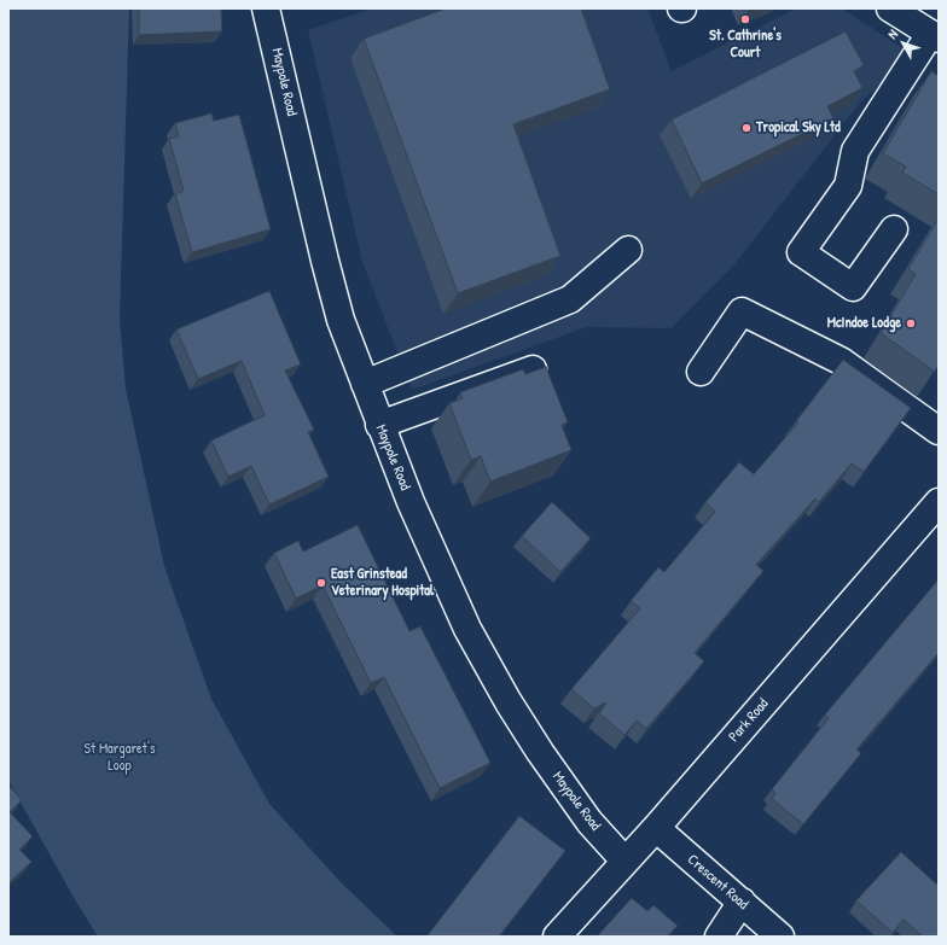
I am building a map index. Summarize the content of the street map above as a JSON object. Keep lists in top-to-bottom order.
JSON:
{
  "streets": {
    "street": ["Maypole Road", "Park Road", "Crescent Road"]
  },
  "crossings": [
    ["Maypole Road", "Park Road"],
    ["Park Road", "Crescent Road"]
  ],
  "parks": ["St Margaret's Loop"],
  "places": [
    "St. Cathrine's Court",
    "Tropical Sky Ltd",
    "McIndoe Lodge",
    "East Grinstead Veterinary Hospital"
  ],
  "north": "top left"
}
